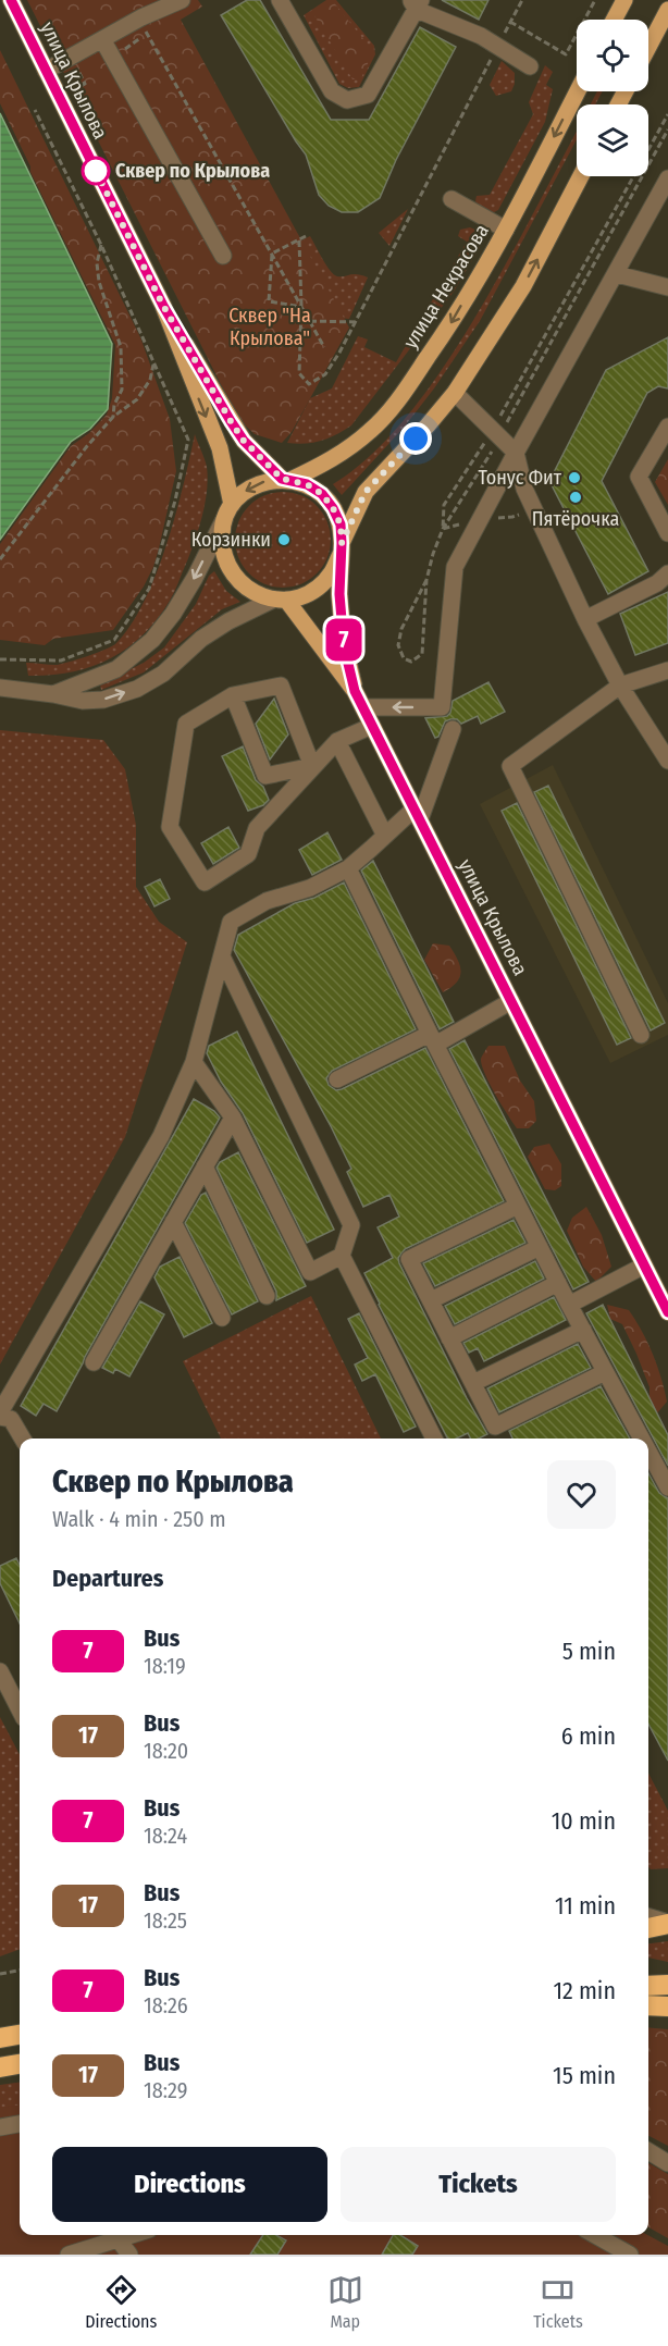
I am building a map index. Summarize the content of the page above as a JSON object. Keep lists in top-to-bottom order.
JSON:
{
  "streets": {
    "main road": ["улица Крылова", "улица Некрасова"]
  },
  "crossings": [
    ["улица Крылова", "улица Некрасова"]
  ],
  "parks": ["Сквер \"На Крылова\""],
  "places": [
    "Сквер по Крылова",
    "Тонус Фит",
    "Пятёрочка",
    "Корзинки"
  ],
  "lines": ["bus line 7"],
  "page": {
    "on_map": "7",
    "heading": [
      ["Сквер по Крылова", "Walk · 4 min · 250 m"],
      "Departures"
    ],
    "list": [
      {
        "mark": "7",
        "name": "Bus",
        "note": "18:19",
        "value": "5 min"
      },
      {
        "mark": "17",
        "name": "Bus",
        "note": "18:20",
        "value": "6 min"
      },
      {
        "mark": "7",
        "name": "Bus",
        "note": "18:24",
        "value": "10 min"
      },
      {
        "mark": "17",
        "name": "Bus",
        "note": "18:25",
        "value": "11 min"
      },
      {
        "mark": "7",
        "name": "Bus",
        "note": "18:26",
        "value": "12 min"
      },
      {
        "mark": "17",
        "name": "Bus",
        "note": "18:29",
        "value": "15 min"
      }
    ],
    "buttons": ["Directions", "Tickets"],
    "tabs": ["Directions", "Map", "Tickets"]
  }
}
